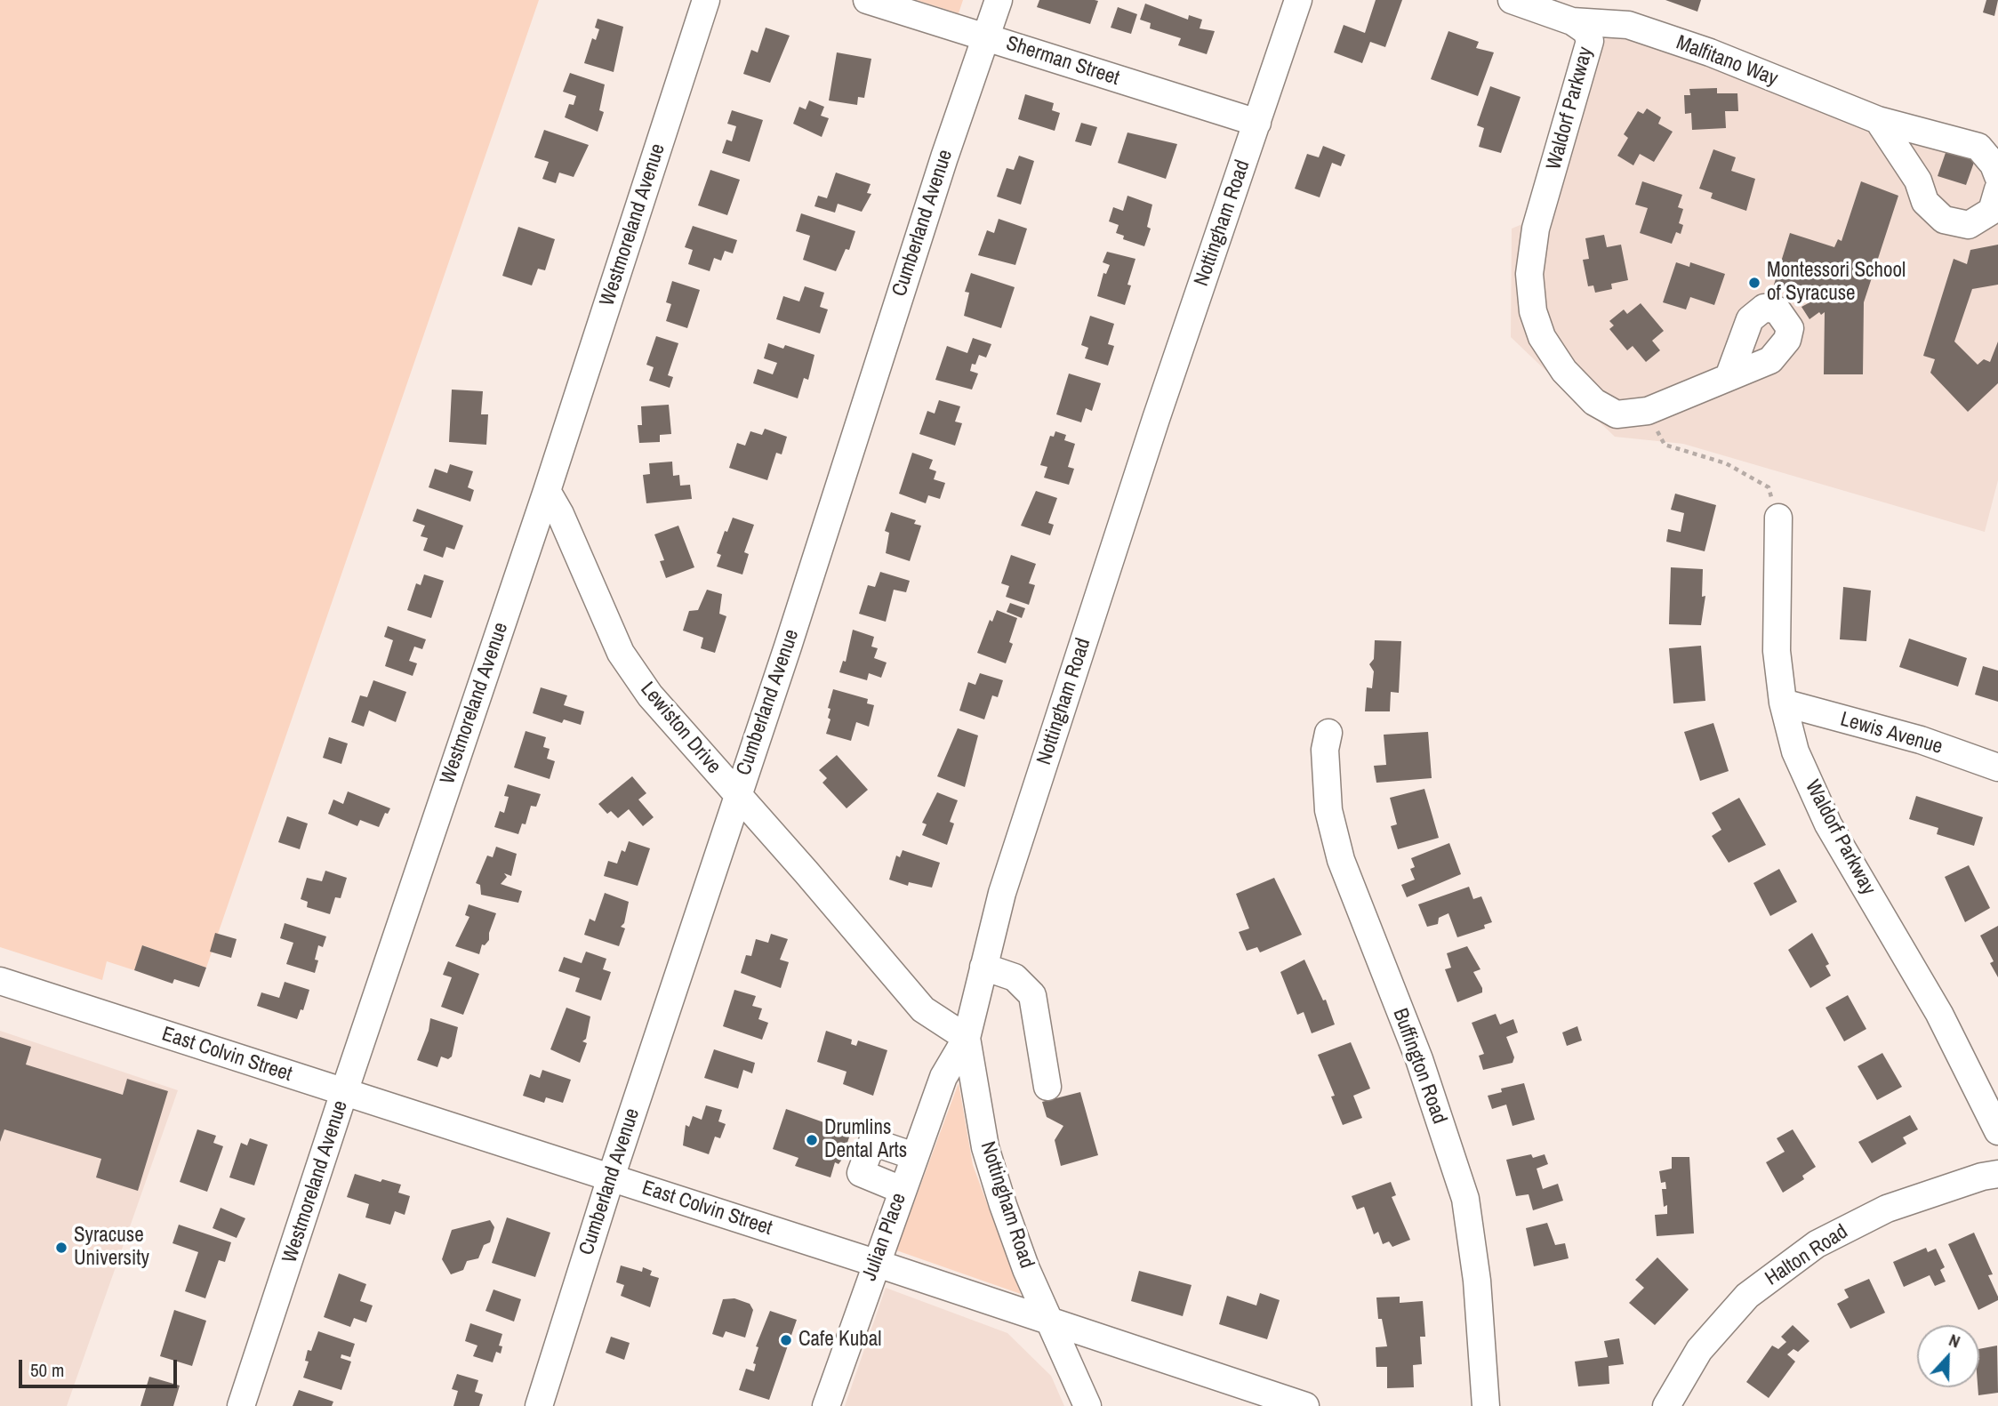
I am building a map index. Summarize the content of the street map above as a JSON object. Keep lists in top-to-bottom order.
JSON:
{
  "streets": {
    "street": [
      "Sherman Street",
      "Malfitano Way",
      "Waldorf Parkway",
      "Cumberland Avenue",
      "Nottingham Road",
      "Westmoreland Avenue",
      "Lewiston Drive",
      "Lewis Avenue",
      "East Colvin Street",
      "Buffington Road",
      "Julian Place",
      "Halton Road"
    ]
  },
  "crossings": [
    ["Sherman Street", "Cumberland Avenue"],
    ["Sherman Street", "Nottingham Road"],
    ["Malfitano Way", "Waldorf Parkway"],
    ["Waldorf Parkway", "Lewis Avenue"],
    ["Cumberland Avenue", "Lewiston Drive"],
    ["Cumberland Avenue", "East Colvin Street"],
    ["Nottingham Road", "Lewiston Drive"],
    ["Nottingham Road", "East Colvin Street"],
    ["Nottingham Road", "Julian Place"],
    ["Westmoreland Avenue", "Lewiston Drive"],
    ["Westmoreland Avenue", "East Colvin Street"],
    ["Lewiston Drive", "Julian Place"],
    ["East Colvin Street", "Julian Place"]
  ],
  "places": [
    "Montessori School of Syracuse",
    "Drumlins Dental Arts",
    "Syracuse University",
    "Cafe Kubal"
  ],
  "scale_bar": "50 m",
  "north": "top"
}
